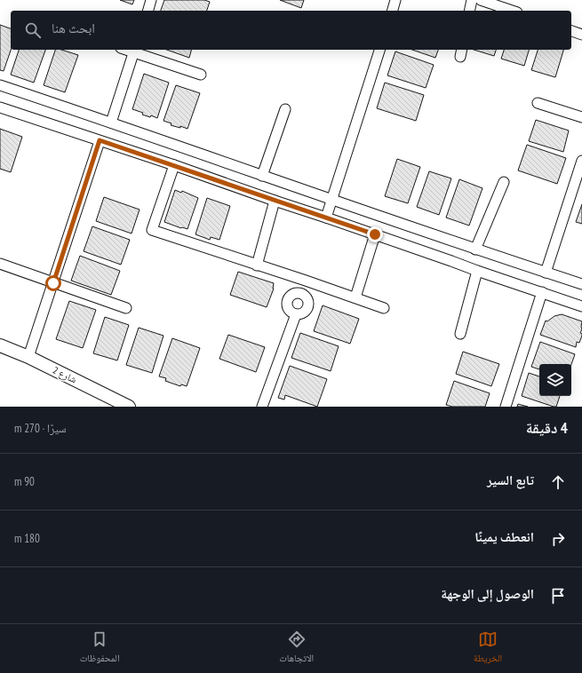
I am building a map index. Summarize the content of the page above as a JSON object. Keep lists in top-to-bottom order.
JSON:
{
  "streets": {
    "street": ["شارع 2"]
  },
  "page": {
    "search": "ابحث هنا",
    "heading": ["4 دقيقة", "سيرًا · 270 m"],
    "list": [
      ["تابع السير", "90 m"],
      ["انعطف يمينًا", "180 m"],
      "الوصول إلى الوجهة"
    ],
    "nav": ["الخريطة", "الاتجاهات", "المحفوظات"]
  }
}
